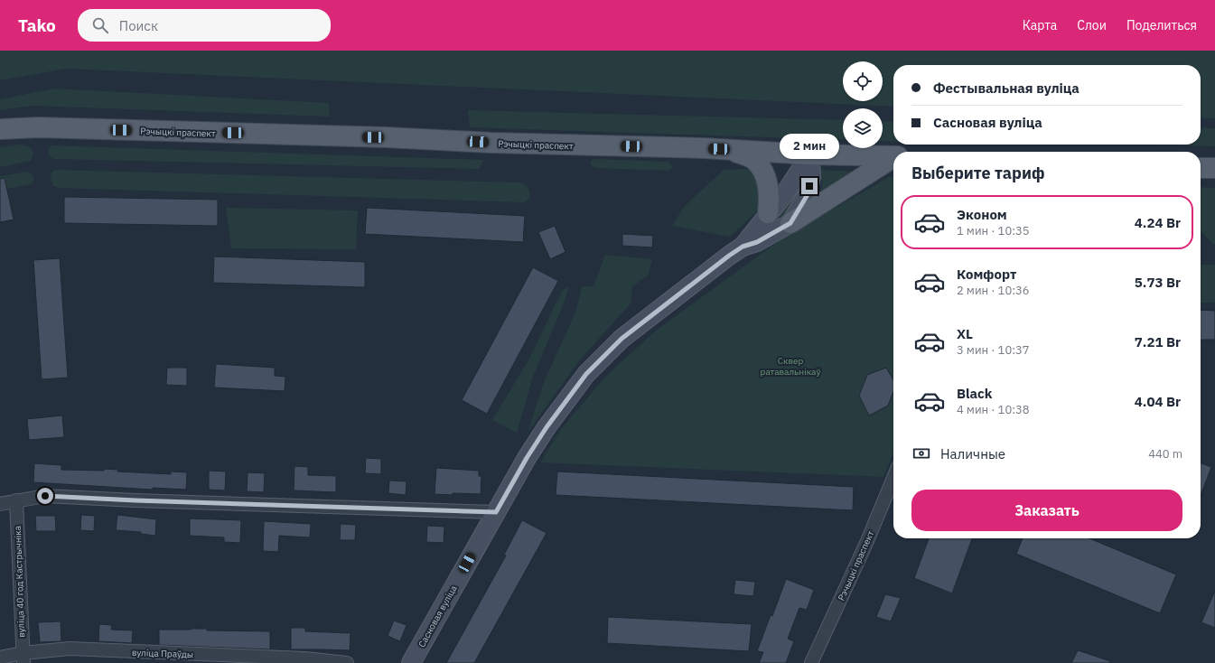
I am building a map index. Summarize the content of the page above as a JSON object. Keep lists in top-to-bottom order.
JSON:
{
  "streets": {
    "main road": ["Рэчыцкі праспект", "Сасновая вуліца"],
    "street": ["вуліца 40 год Кастрычніка", "вуліца Праўды"]
  },
  "crossings": [
    ["Рэчыцкі праспект", "Сасновая вуліца"],
    ["вуліца 40 год Кастрычніка", "вуліца Праўды"]
  ],
  "parks": ["Сквер ратавальнікаў"],
  "page": {
    "header": "Tako",
    "search": "Поиск",
    "nav": ["Карта", "Слои", "Поделиться"],
    "banner": ["Фестывальная вуліца", "Сасновая вуліца"],
    "bubble": "2 мин",
    "heading": "Выберите тариф",
    "list": [
      {
        "name": "Эконом",
        "note": "1 мин · 10:35",
        "value": "4.24 Br"
      },
      {
        "name": "Комфорт",
        "note": "2 мин · 10:36",
        "value": "5.73 Br"
      },
      {
        "name": "XL",
        "note": "3 мин · 10:37",
        "value": "7.21 Br"
      },
      {
        "name": "Black",
        "note": "4 мин · 10:38",
        "value": "4.04 Br"
      }
    ],
    "pay": ["Наличные", "440 m"],
    "buttons": "Заказать"
  }
}
